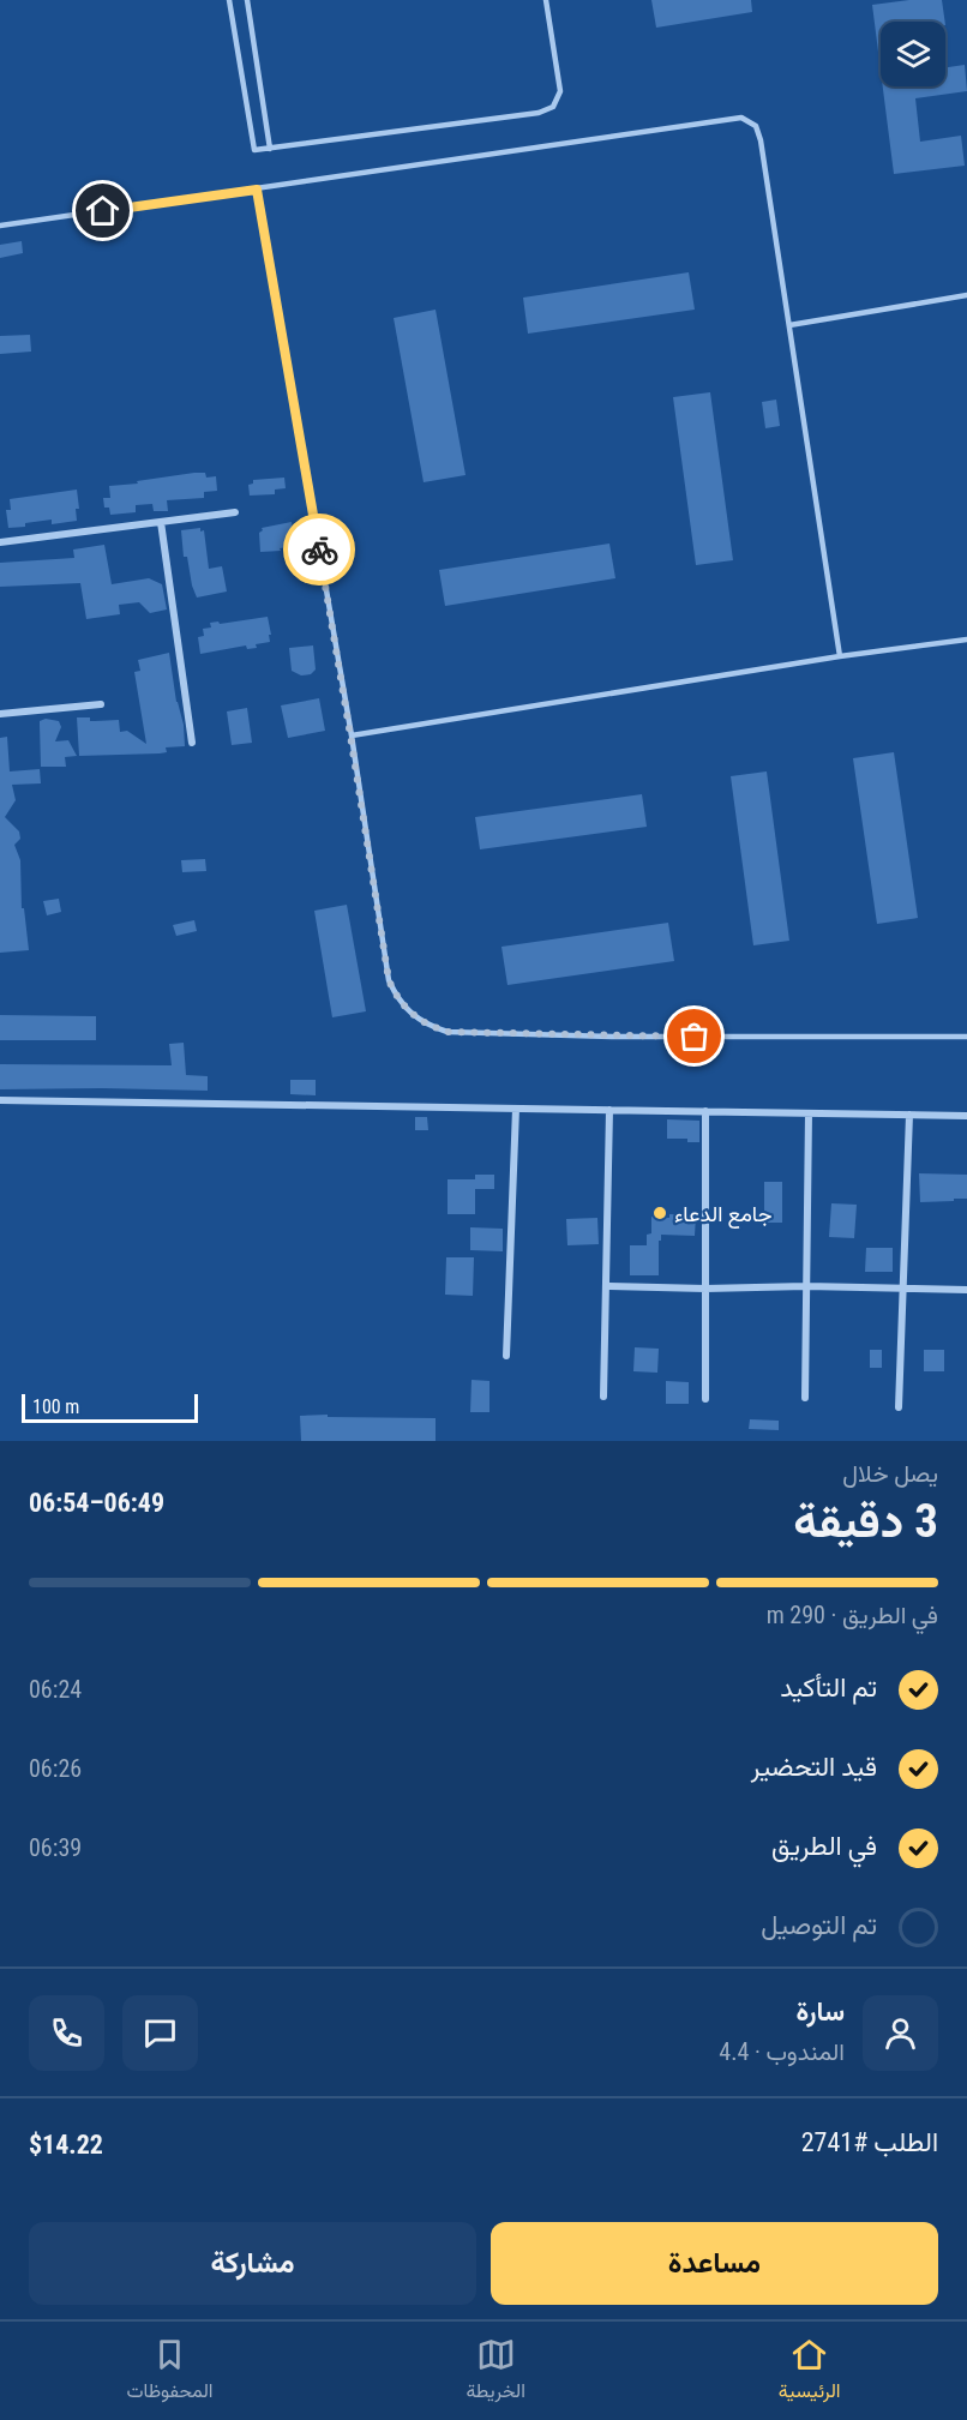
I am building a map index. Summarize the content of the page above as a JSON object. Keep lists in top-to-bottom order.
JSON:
{
  "places": ["جامع الدعاء"],
  "scale_bar": "100 m",
  "page": {
    "scale": "100 m",
    "heading": ["3 دقيقة", "يصل خلال", "06:49–06:54"],
    "panel": [
      "سارة",
      "المندوب · 4.4",
      "الطلب #2741",
      "$14.22"
    ],
    "bar": "في الطريق · 290 m",
    "list": [
      ["تم التأكيد", "06:24"],
      ["قيد التحضير", "06:26"],
      ["في الطريق", "06:39"],
      "تم التوصيل"
    ],
    "buttons": ["مساعدة", "مشاركة"],
    "tabs": ["الرئيسية", "الخريطة", "المحفوظات"]
  }
}
